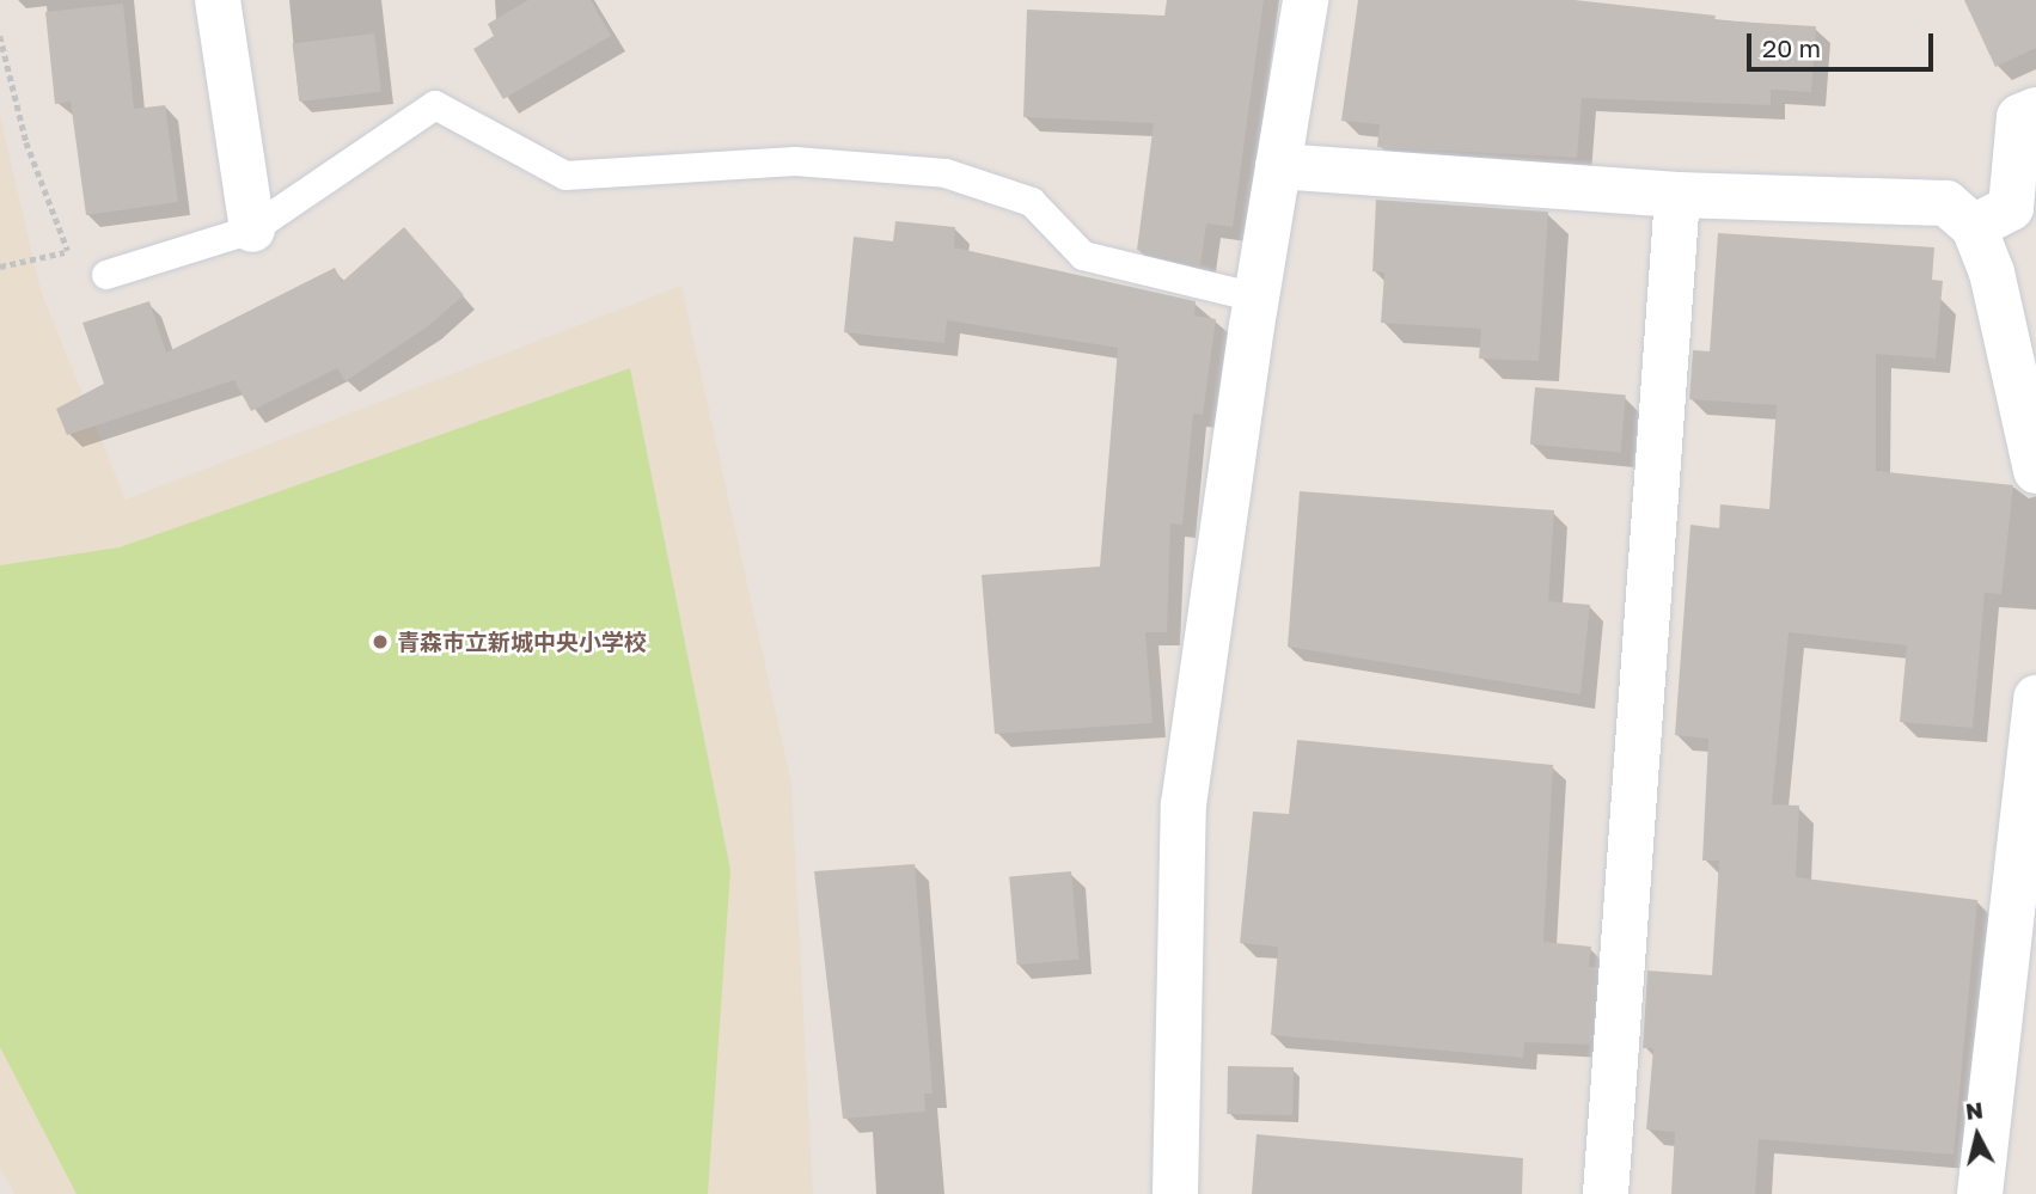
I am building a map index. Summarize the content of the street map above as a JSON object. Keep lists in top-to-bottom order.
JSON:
{
  "places": ["青森市立新城中央小学校"],
  "scale_bar": "20 m",
  "north": "top"
}
